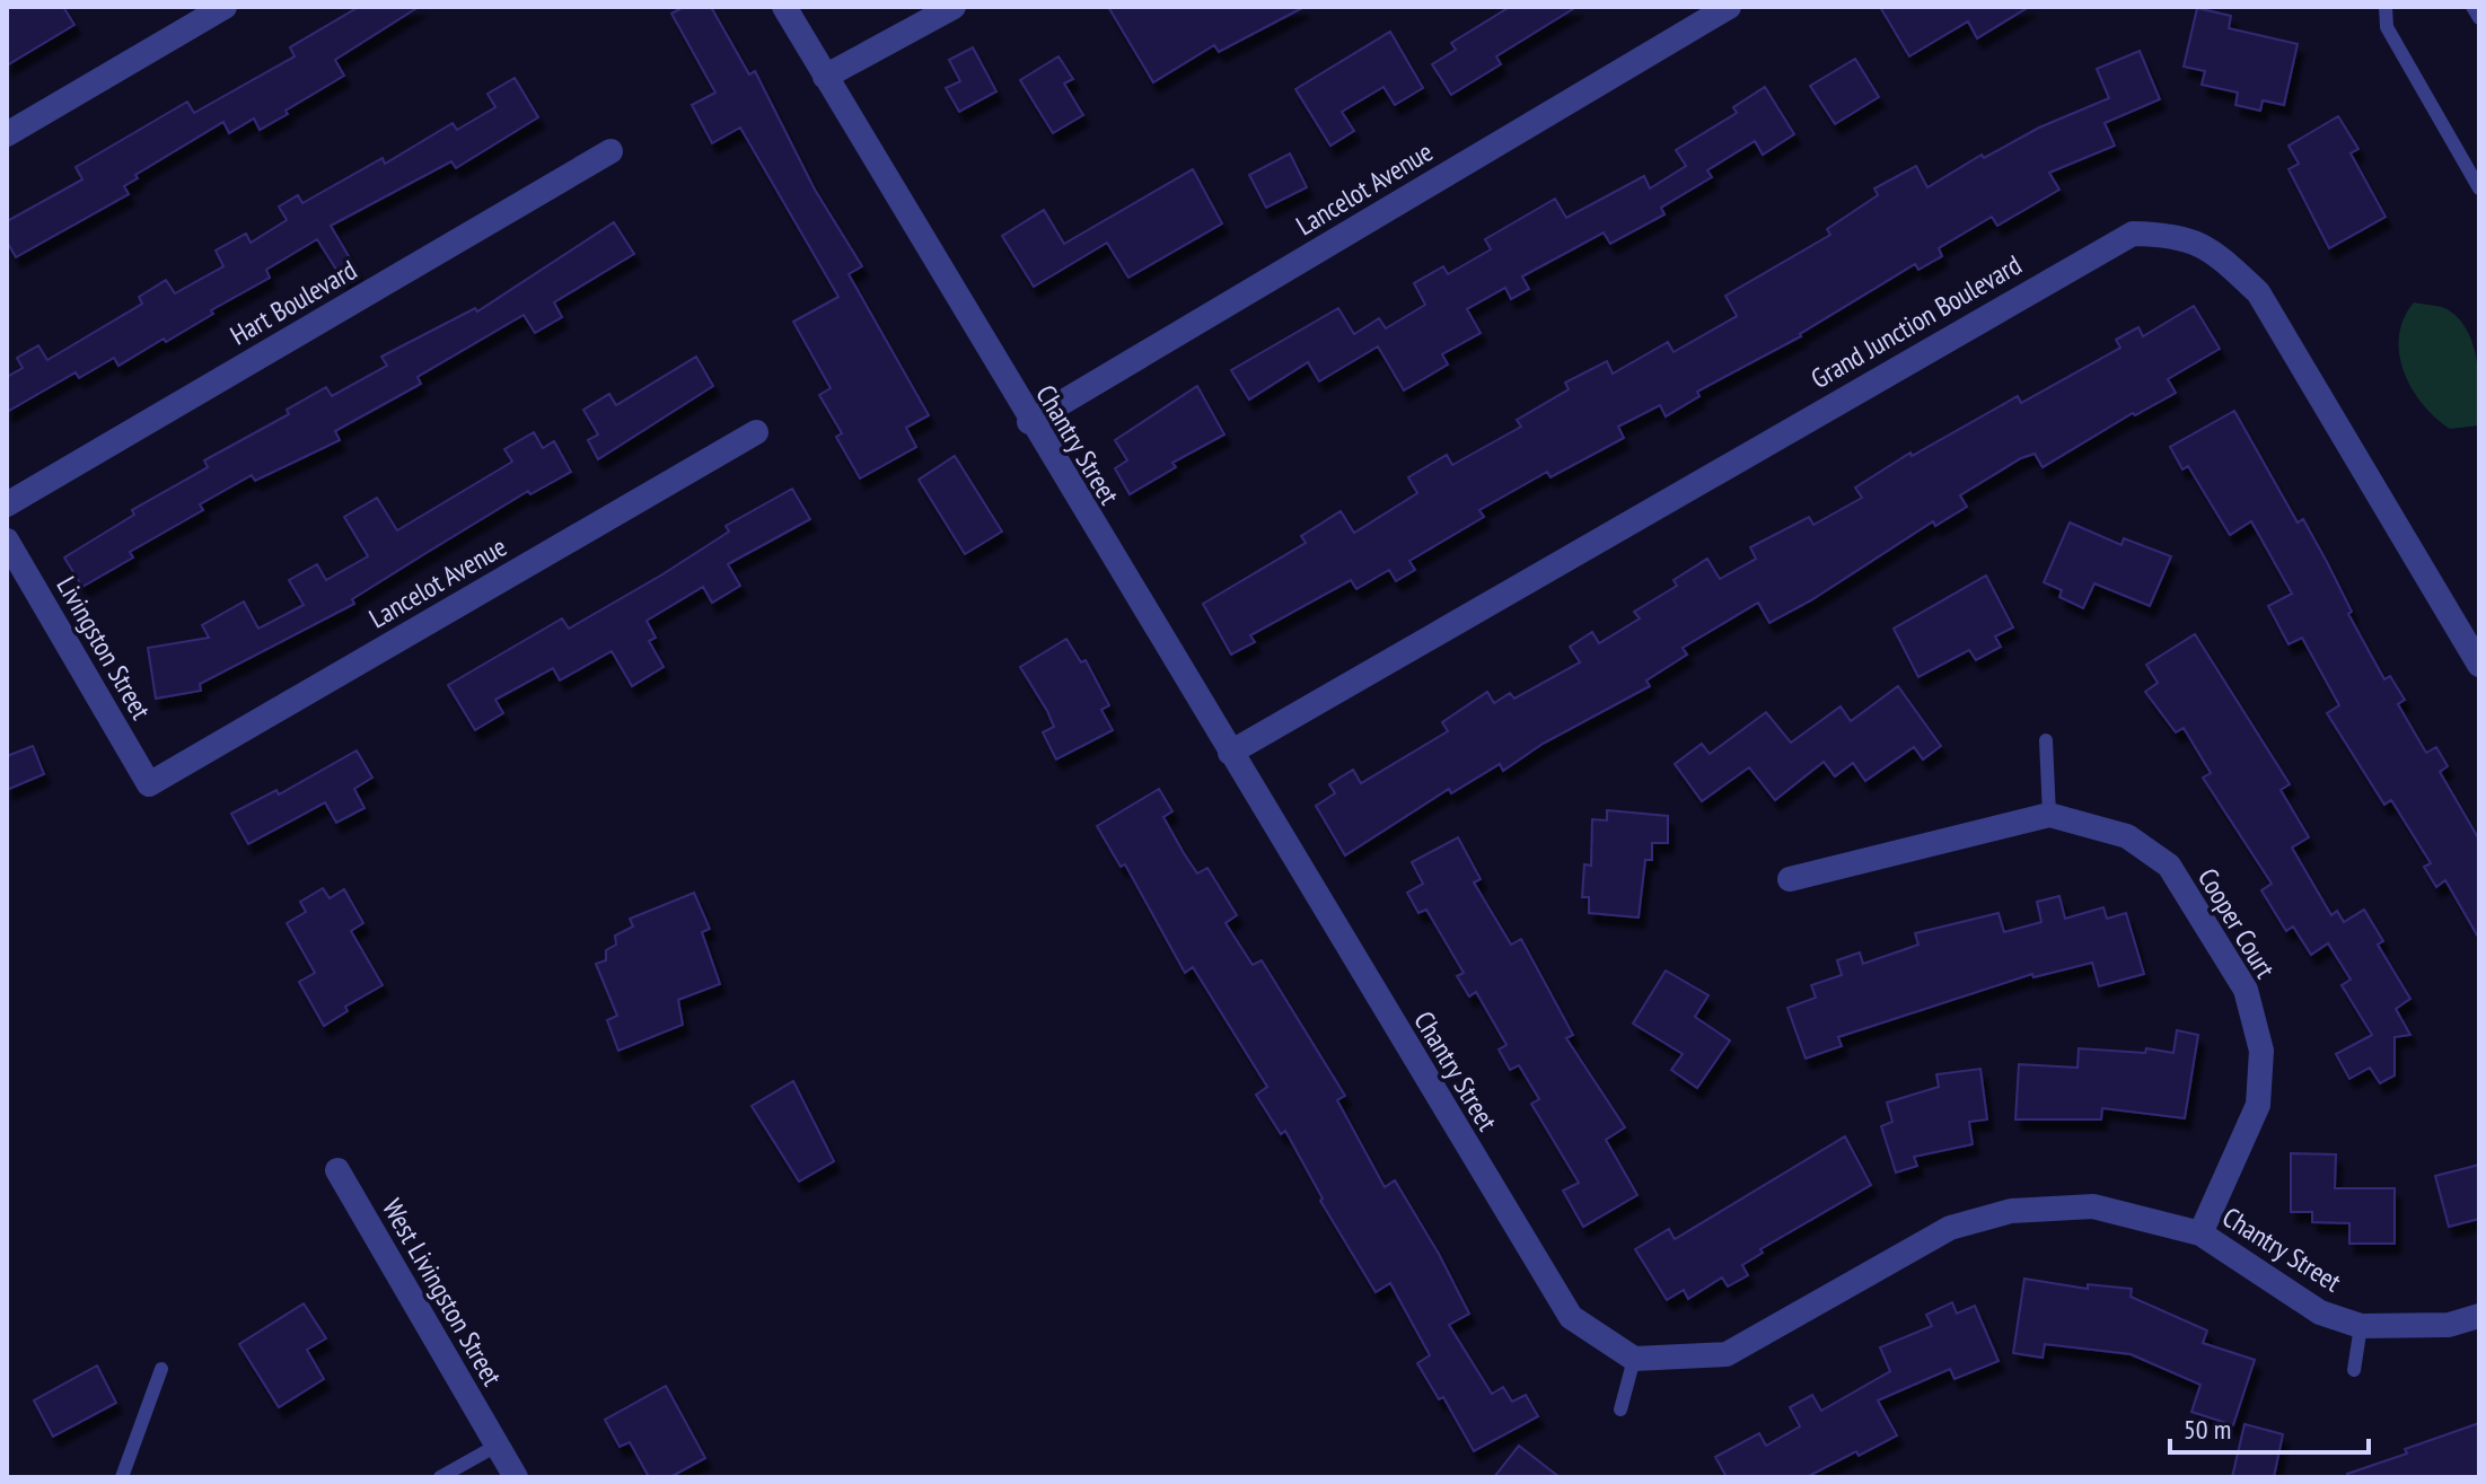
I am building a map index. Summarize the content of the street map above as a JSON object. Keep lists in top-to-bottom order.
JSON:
{
  "streets": {
    "street": [
      "Lancelot Avenue",
      "Hart Boulevard",
      "Grand Junction Boulevard",
      "Chantry Street",
      "Livingston Street",
      "Cooper Court",
      "West Livingston Street"
    ]
  },
  "crossings": [
    ["Lancelot Avenue", "Chantry Street"],
    ["Lancelot Avenue", "Livingston Street"],
    ["Grand Junction Boulevard", "Chantry Street"],
    ["Chantry Street", "Cooper Court"]
  ],
  "scale_bar": "50 m"
}
